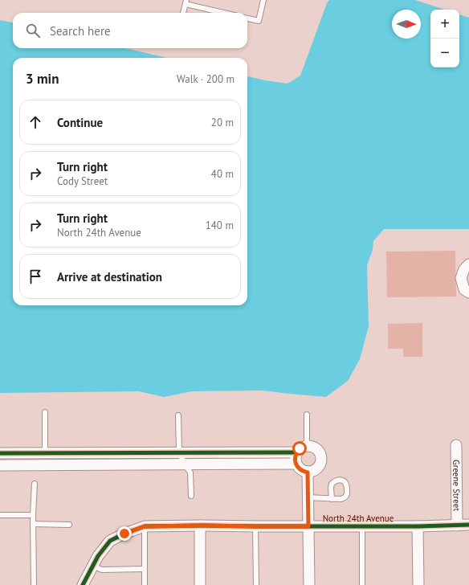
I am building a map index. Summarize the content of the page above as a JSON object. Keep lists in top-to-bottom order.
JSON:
{
  "streets": {
    "street": ["Greene Street", "North 24th Avenue"]
  },
  "crossings": [
    ["Greene Street", "North 24th Avenue"]
  ],
  "north": "right",
  "page": {
    "map_buttons": ["+", "−"],
    "search": "Search here",
    "heading": ["3 min", "Walk · 200 m"],
    "list": [
      ["Continue", "20 m"],
      ["Turn right", "Cody Street", "40 m"],
      ["Turn right", "North 24th Avenue", "140 m"],
      "Arrive at destination"
    ]
  }
}
